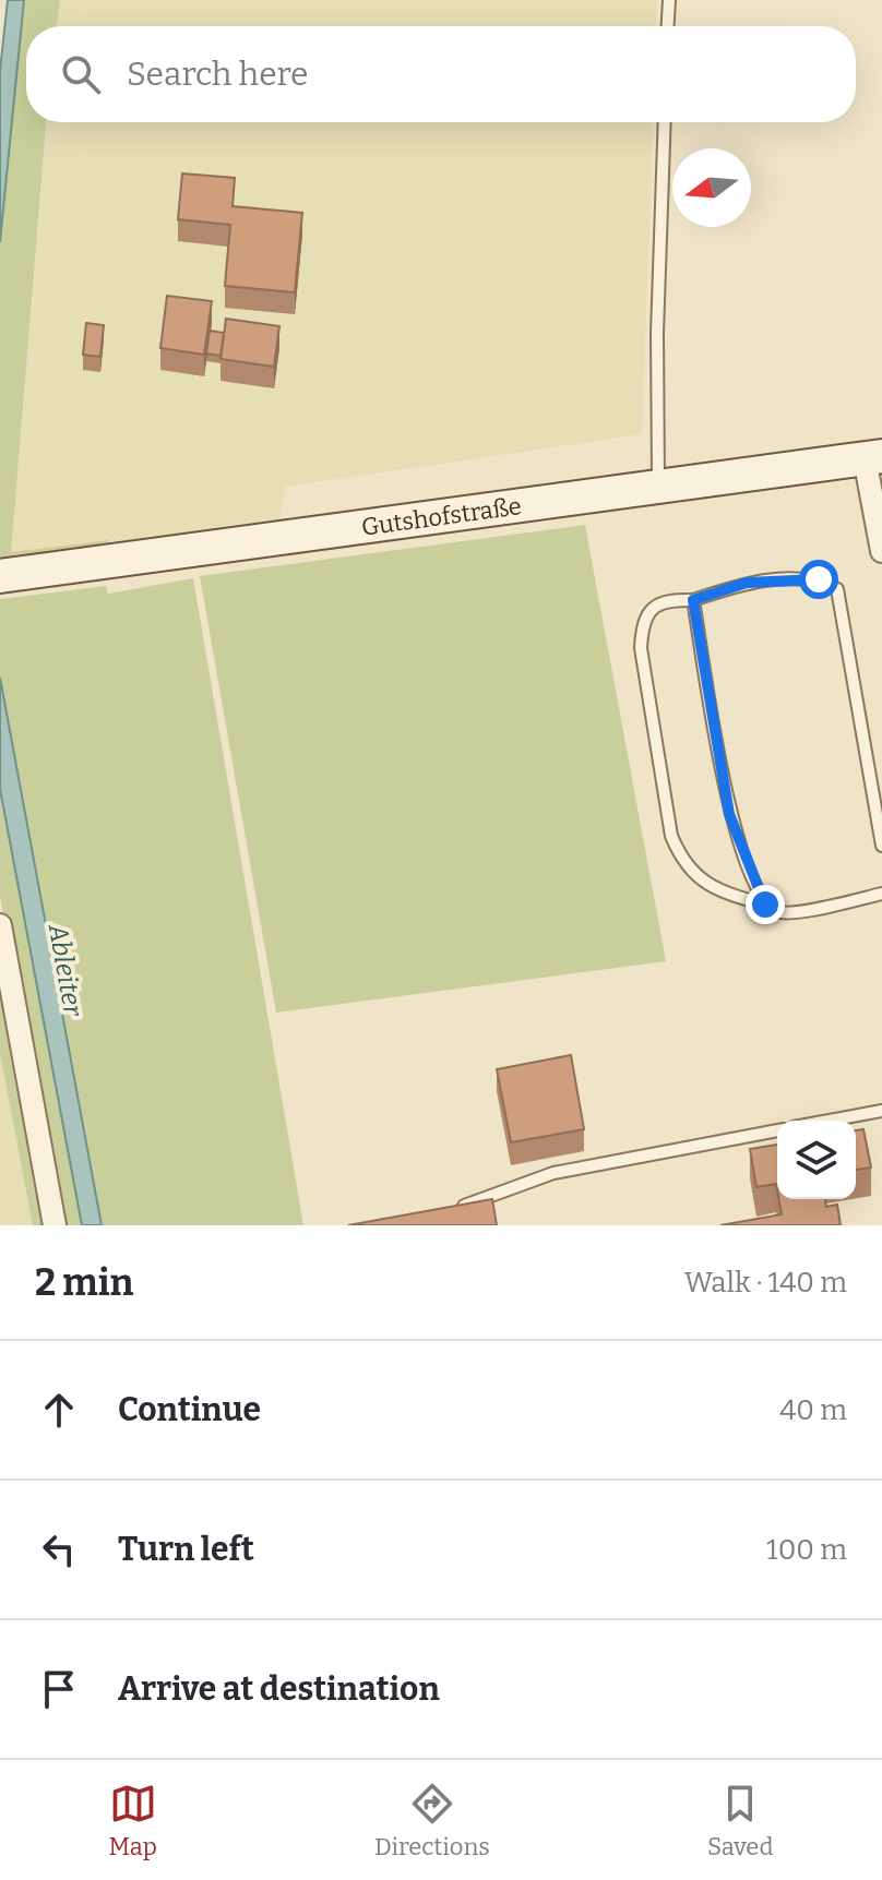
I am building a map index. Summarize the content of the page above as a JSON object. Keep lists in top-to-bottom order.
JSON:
{
  "streets": {
    "street": ["Gutshofstraße"]
  },
  "water": ["Ableiter"],
  "north": "left",
  "page": {
    "search": "Search here",
    "heading": ["2 min", "Walk · 140 m"],
    "list": [
      ["Continue", "40 m"],
      ["Turn left", "100 m"],
      "Arrive at destination"
    ],
    "nav": ["Map", "Directions", "Saved"]
  }
}
